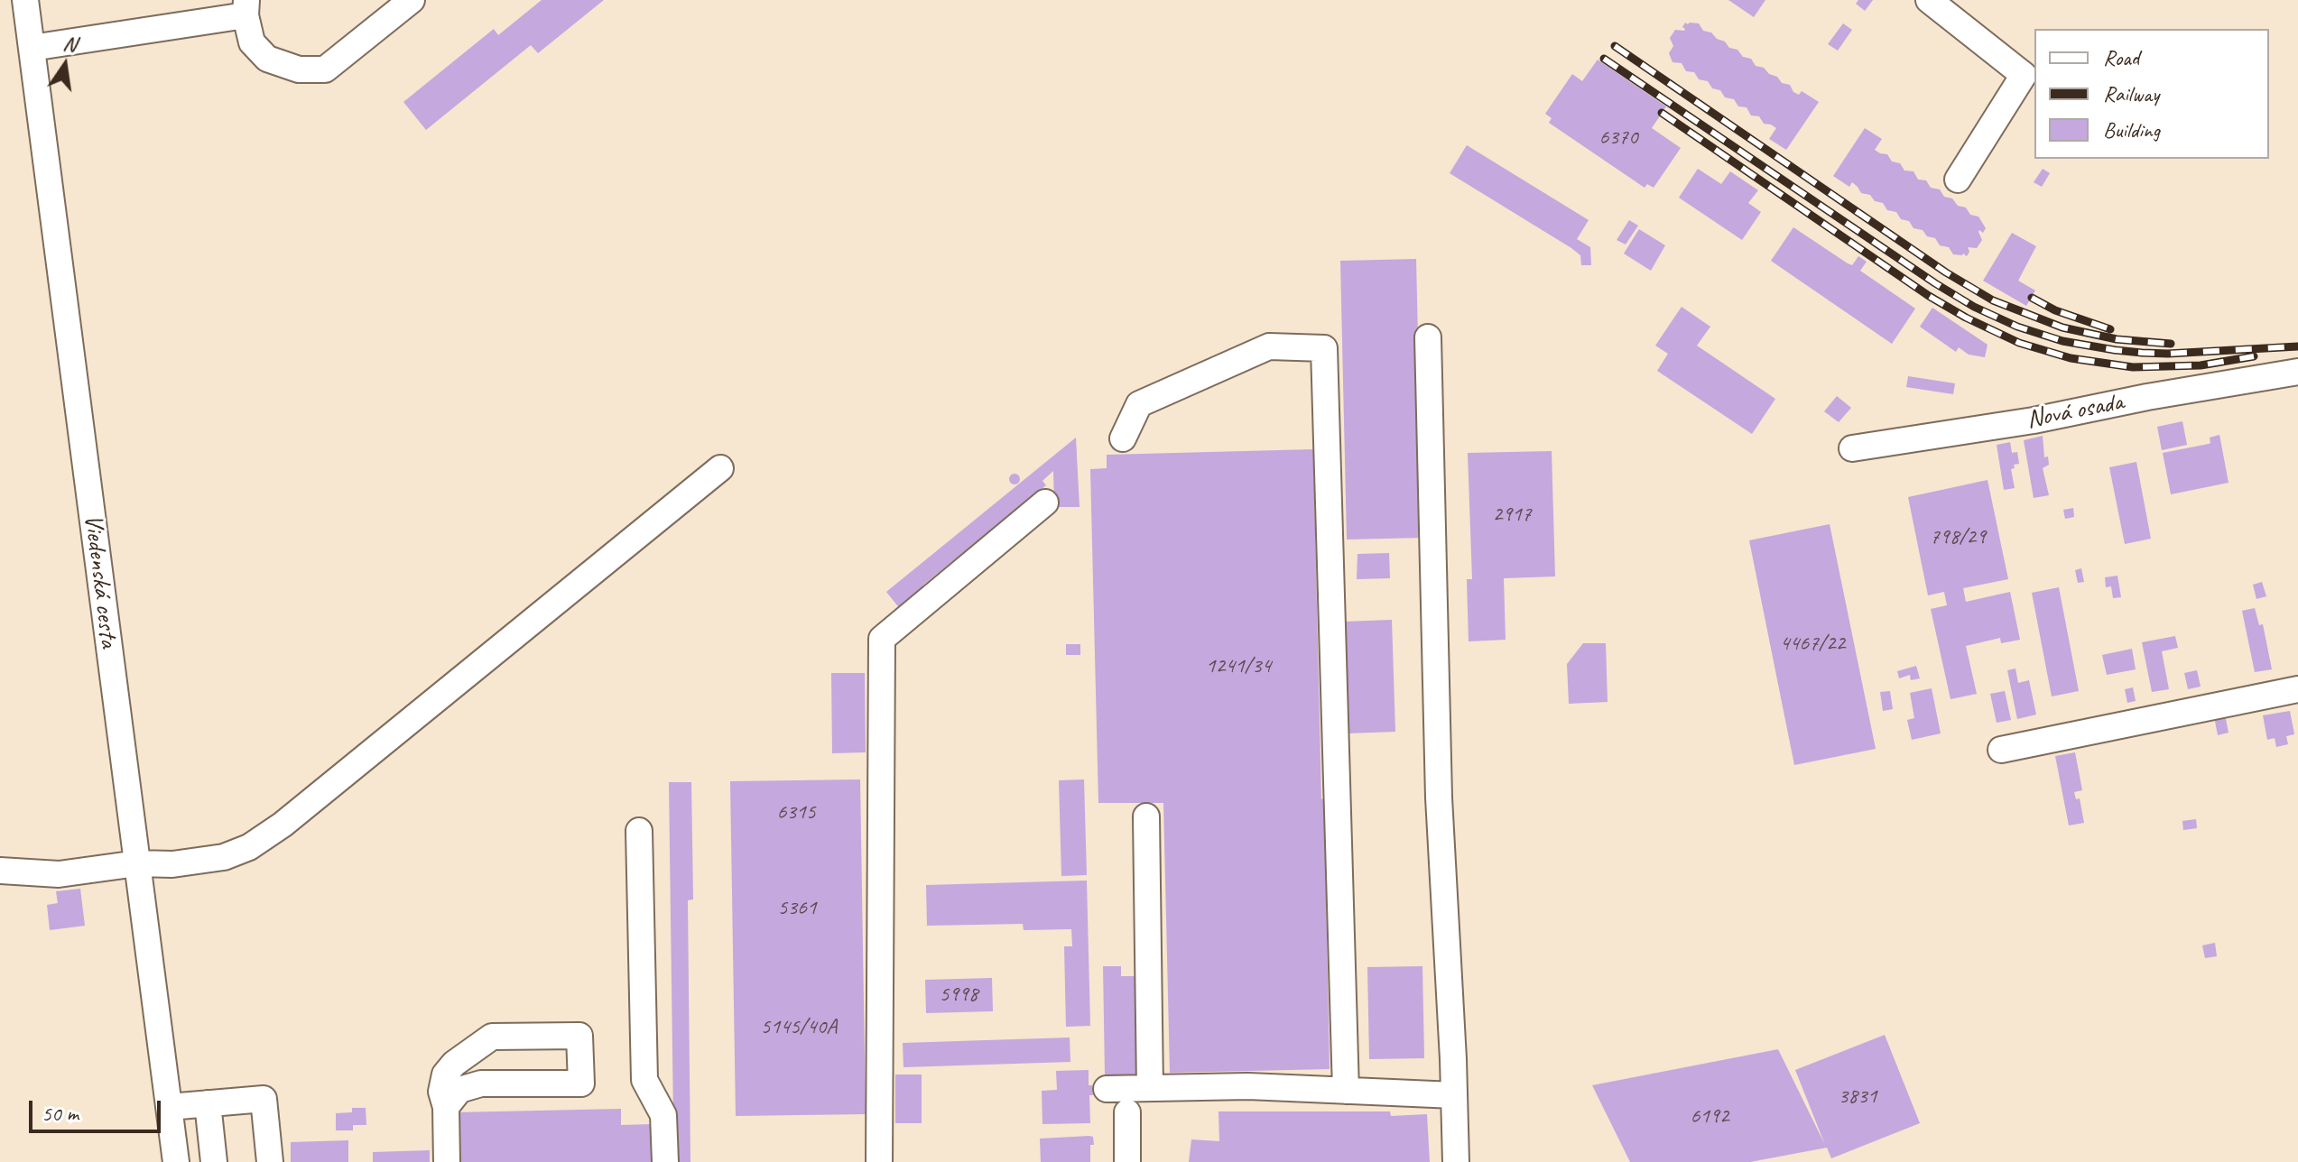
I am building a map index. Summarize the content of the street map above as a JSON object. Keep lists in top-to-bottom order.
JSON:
{
  "streets": {
    "street": ["Nová osada", "Viedenská cesta"]
  },
  "house_numbers": [
    "6370",
    "2917",
    "798/29",
    "4467/22",
    "1241/34",
    "6315",
    "5361",
    "5998",
    "5145/40A",
    "3831",
    "6192"
  ],
  "legend": ["Road", "Railway", "Building"],
  "scale_bar": "50 m",
  "north": "top"
}
